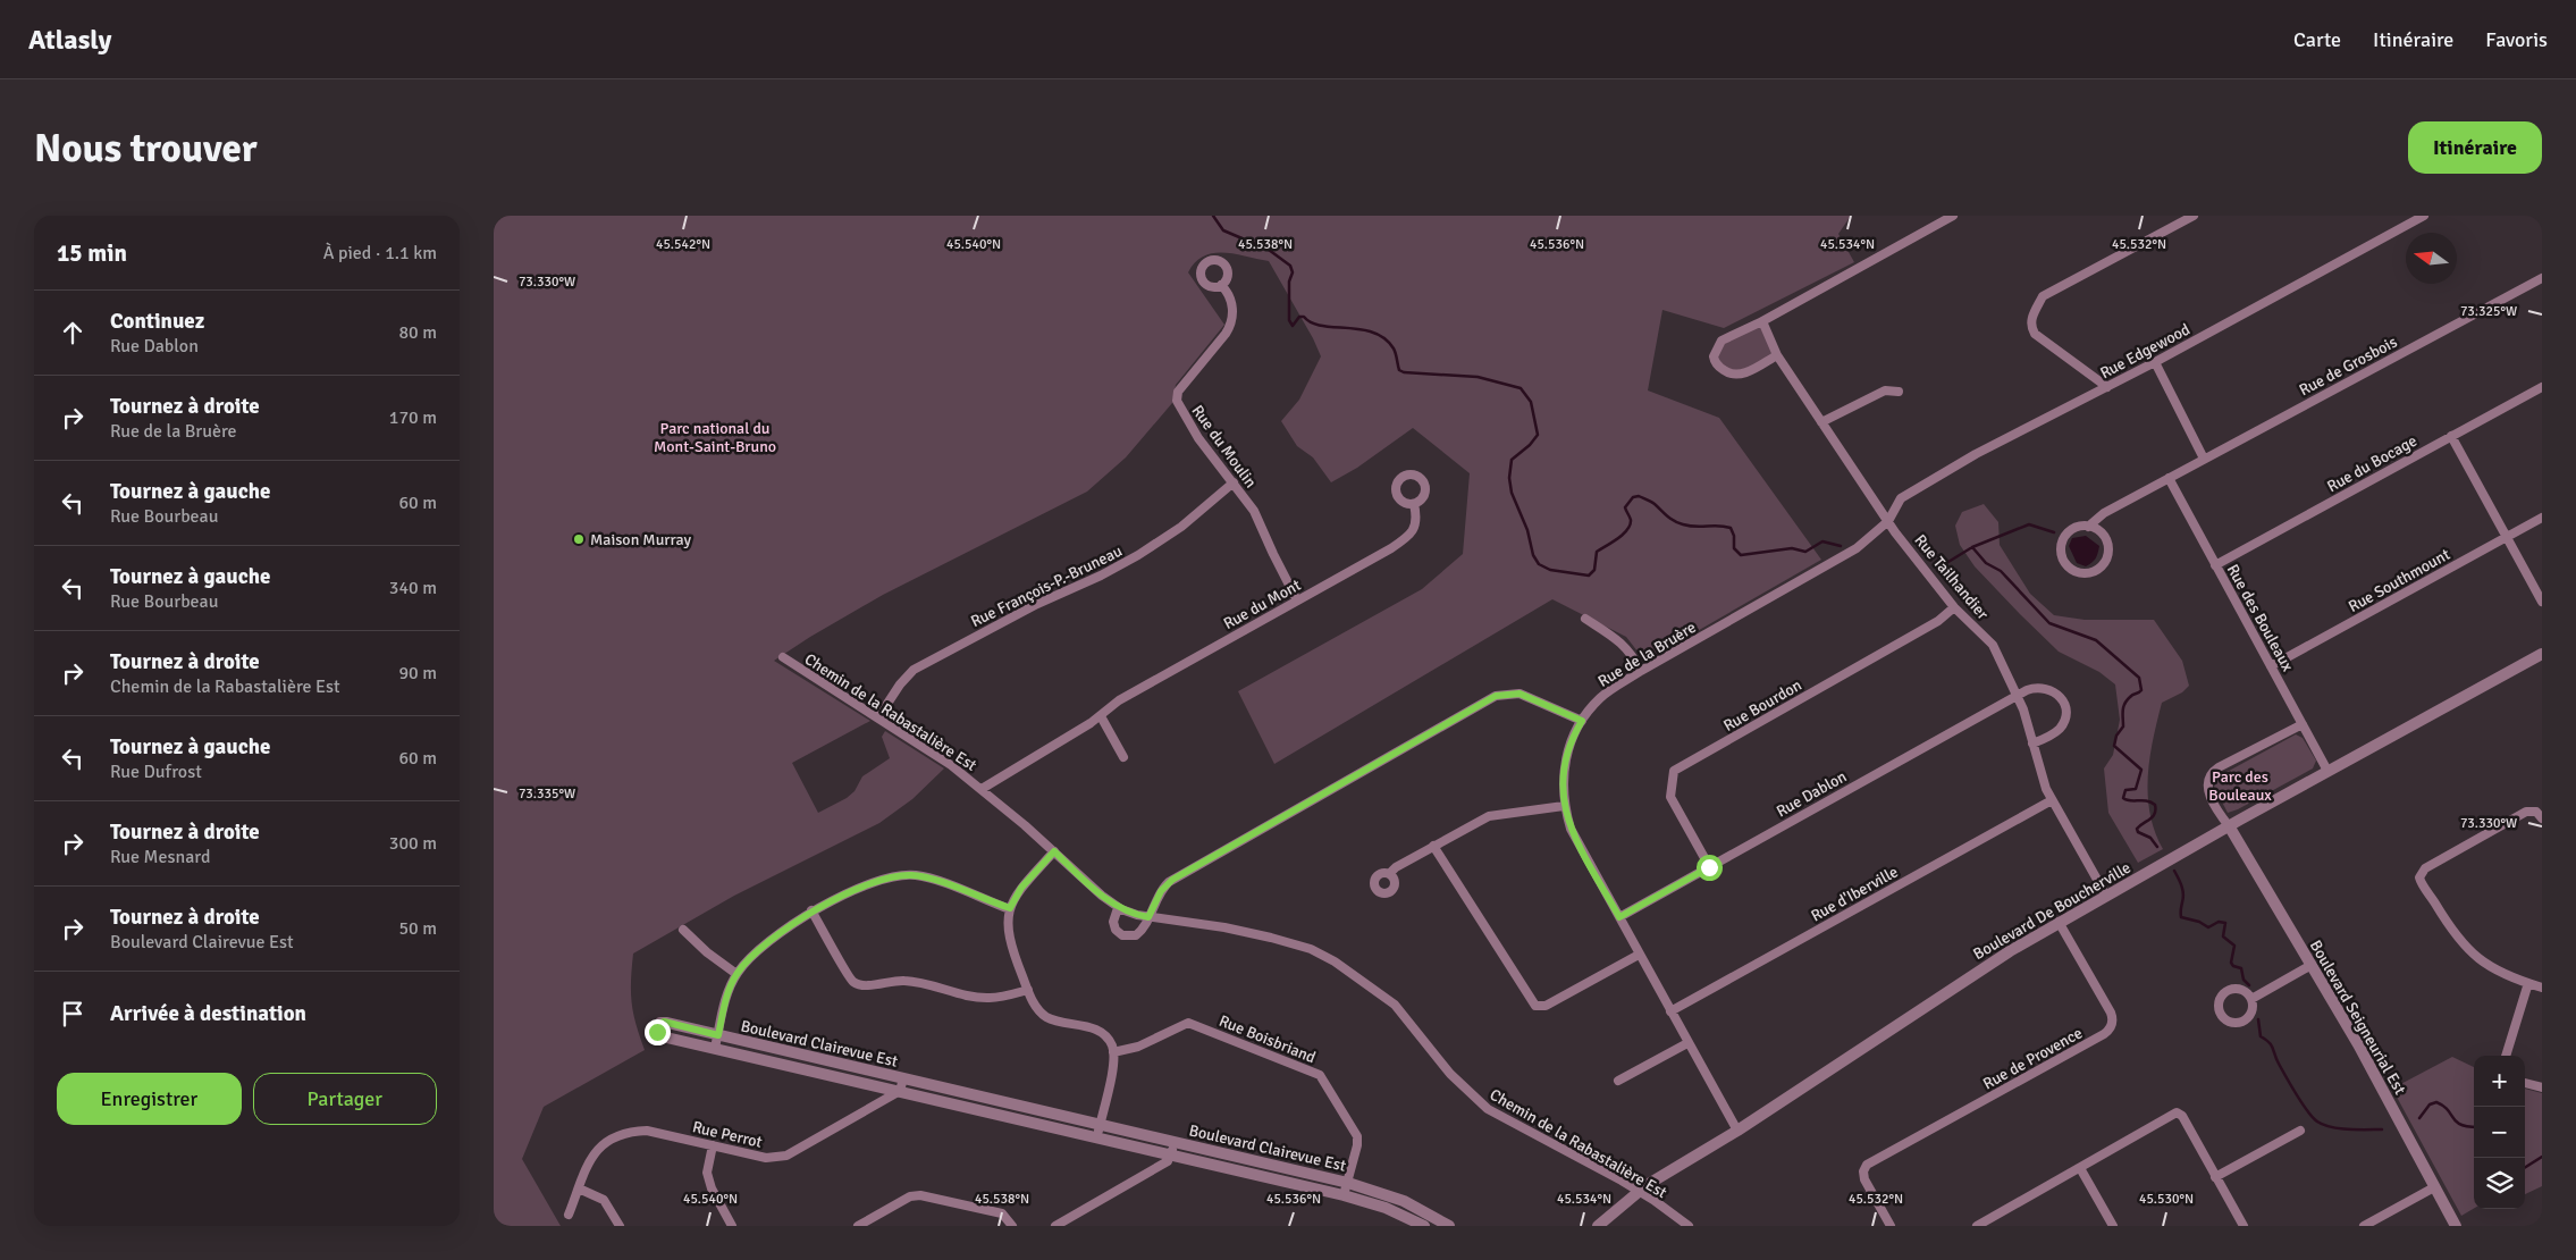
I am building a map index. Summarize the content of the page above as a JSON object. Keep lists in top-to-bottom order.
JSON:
{
  "streets": {
    "street": [
      "Rue Edgewood",
      "Rue de Grosbois",
      "Rue du Moulin",
      "Rue du Bocage",
      "Rue Tailhandier",
      "Rue Southmount",
      "Rue François-P.-Bruneau",
      "Rue du Mont",
      "Rue des Bouleaux",
      "Rue de la Bruère",
      "Rue Bourdon",
      "Chemin de la Rabastalière Est",
      "Rue Dablon",
      "Rue d'Iberville",
      "Boulevard De Boucherville",
      "Boulevard Seigneurial Est",
      "Rue Boisbriand",
      "Boulevard Clairevue Est",
      "Rue de Provence",
      "Rue Perrot"
    ]
  },
  "crossings": [
    ["Rue Edgewood", "Rue Tailhandier"],
    ["Rue Edgewood", "Rue de la Bruère"],
    ["Rue de Grosbois", "Rue des Bouleaux"],
    ["Rue du Moulin", "Rue François-P.-Bruneau"],
    ["Rue du Moulin", "Rue du Mont"],
    ["Rue du Bocage", "Rue des Bouleaux"],
    ["Rue Tailhandier", "Rue de la Bruère"],
    ["Rue Tailhandier", "Rue Bourdon"],
    ["Rue Tailhandier", "Rue Dablon"],
    ["Rue Tailhandier", "Rue d'Iberville"],
    ["Rue Tailhandier", "Boulevard De Boucherville"],
    ["Rue Southmount", "Rue des Bouleaux"],
    ["Rue François-P.-Bruneau", "Chemin de la Rabastalière Est"],
    ["Rue du Mont", "Chemin de la Rabastalière Est"],
    ["Rue des Bouleaux", "Boulevard De Boucherville"],
    ["Rue de la Bruère", "Rue Dablon"],
    ["Rue de la Bruère", "Rue d'Iberville"],
    ["Rue de la Bruère", "Boulevard De Boucherville"],
    ["Rue Bourdon", "Rue Dablon"],
    ["Chemin de la Rabastalière Est", "Boulevard De Boucherville"],
    ["Boulevard De Boucherville", "Boulevard Seigneurial Est"],
    ["Boulevard De Boucherville", "Rue de Provence"],
    ["Rue Boisbriand", "Boulevard Clairevue Est"],
    ["Boulevard Clairevue Est", "Rue Perrot"]
  ],
  "parks": ["Parc national du Mont-Saint-Bruno", "Parc des Bouleaux"],
  "places": ["Maison Murray"],
  "north": "left",
  "page": {
    "header": "Atlasly",
    "nav": ["Carte", "Itinéraire", "Favoris"],
    "buttons": [
      "Itinéraire",
      ["Enregistrer", "Partager"]
    ],
    "title": "Nous trouver",
    "heading": ["15 min", "À pied · 1.1 km"],
    "list": [
      ["Continuez", "Rue Dablon", "80 m"],
      ["Tournez à droite", "Rue de la Bruère", "170 m"],
      ["Tournez à gauche", "Rue Bourbeau", "60 m"],
      ["Tournez à gauche", "Rue Bourbeau", "340 m"],
      ["Tournez à droite", "Chemin de la Rabastalière Est", "90 m"],
      ["Tournez à gauche", "Rue Dufrost", "60 m"],
      ["Tournez à droite", "Rue Mesnard", "300 m"],
      ["Tournez à droite", "Boulevard Clairevue Est", "50 m"],
      "Arrivée à destination"
    ],
    "map_buttons": ["+", "−"]
  },
  "coordinates": [
    "45.542°N",
    "45.540°N",
    "45.538°N",
    "45.536°N",
    "45.534°N",
    "45.532°N",
    "73.330°W",
    "73.325°W",
    "73.335°W",
    "45.530°N"
  ]
}
